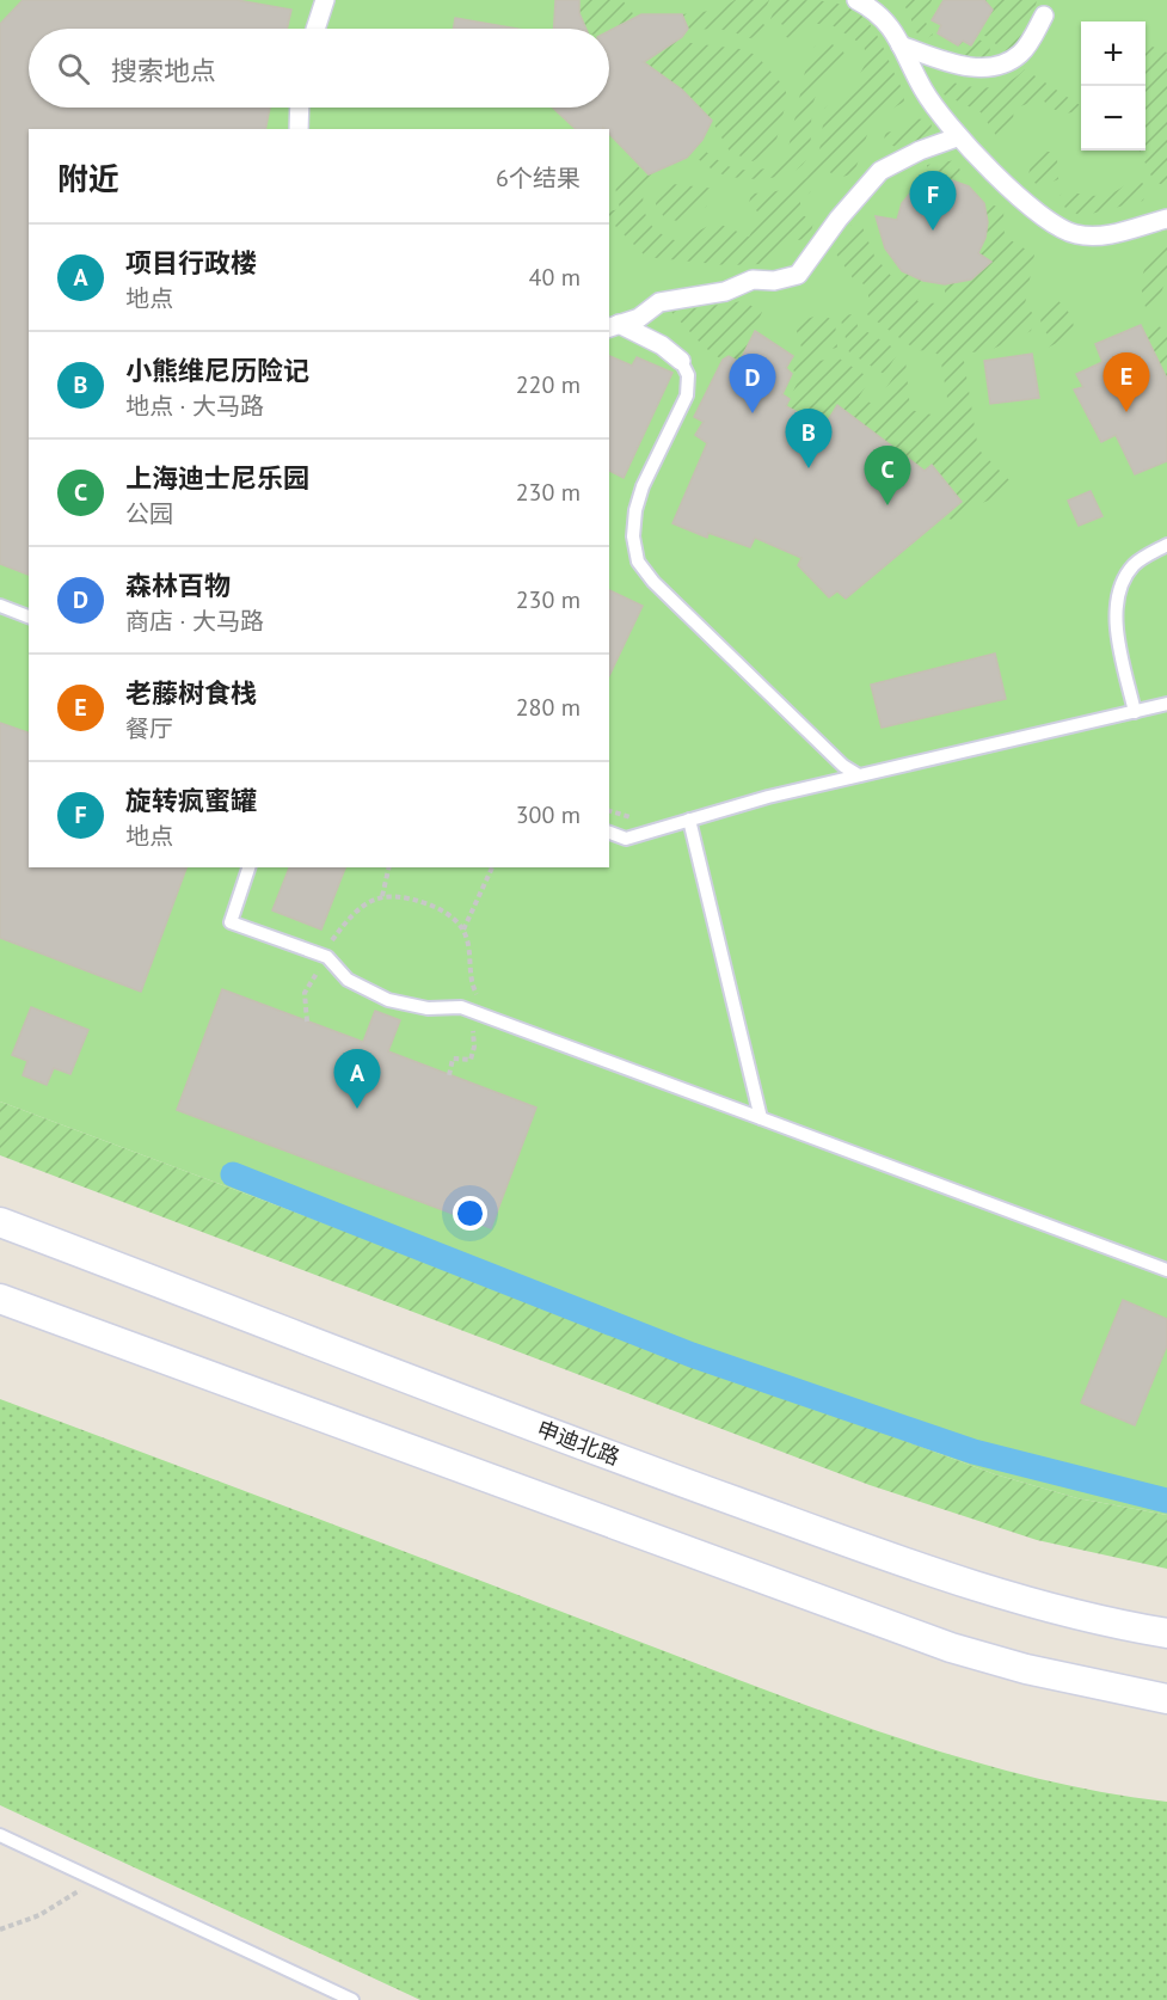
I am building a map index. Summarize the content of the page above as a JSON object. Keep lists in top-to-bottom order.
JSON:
{
  "streets": {
    "street": ["申迪北路"]
  },
  "page": {
    "map_buttons": ["+", "−"],
    "search": "搜索地点",
    "heading": ["附近", "6个结果"],
    "pins": [
      "F",
      "E",
      "D",
      "B",
      "C",
      "A"
    ],
    "list": [
      {
        "mark": "A",
        "name": "项目行政楼",
        "note": "地点",
        "value": "40 m"
      },
      {
        "mark": "B",
        "name": "小熊维尼历险记",
        "note": "地点 · 大马路",
        "value": "220 m"
      },
      {
        "mark": "C",
        "name": "上海迪士尼乐园",
        "note": "公园",
        "value": "230 m"
      },
      {
        "mark": "D",
        "name": "森林百物",
        "note": "商店 · 大马路",
        "value": "230 m"
      },
      {
        "mark": "E",
        "name": "老藤树食栈",
        "note": "餐厅",
        "value": "280 m"
      },
      {
        "mark": "F",
        "name": "旋转疯蜜罐",
        "note": "地点",
        "value": "300 m"
      }
    ]
  }
}
